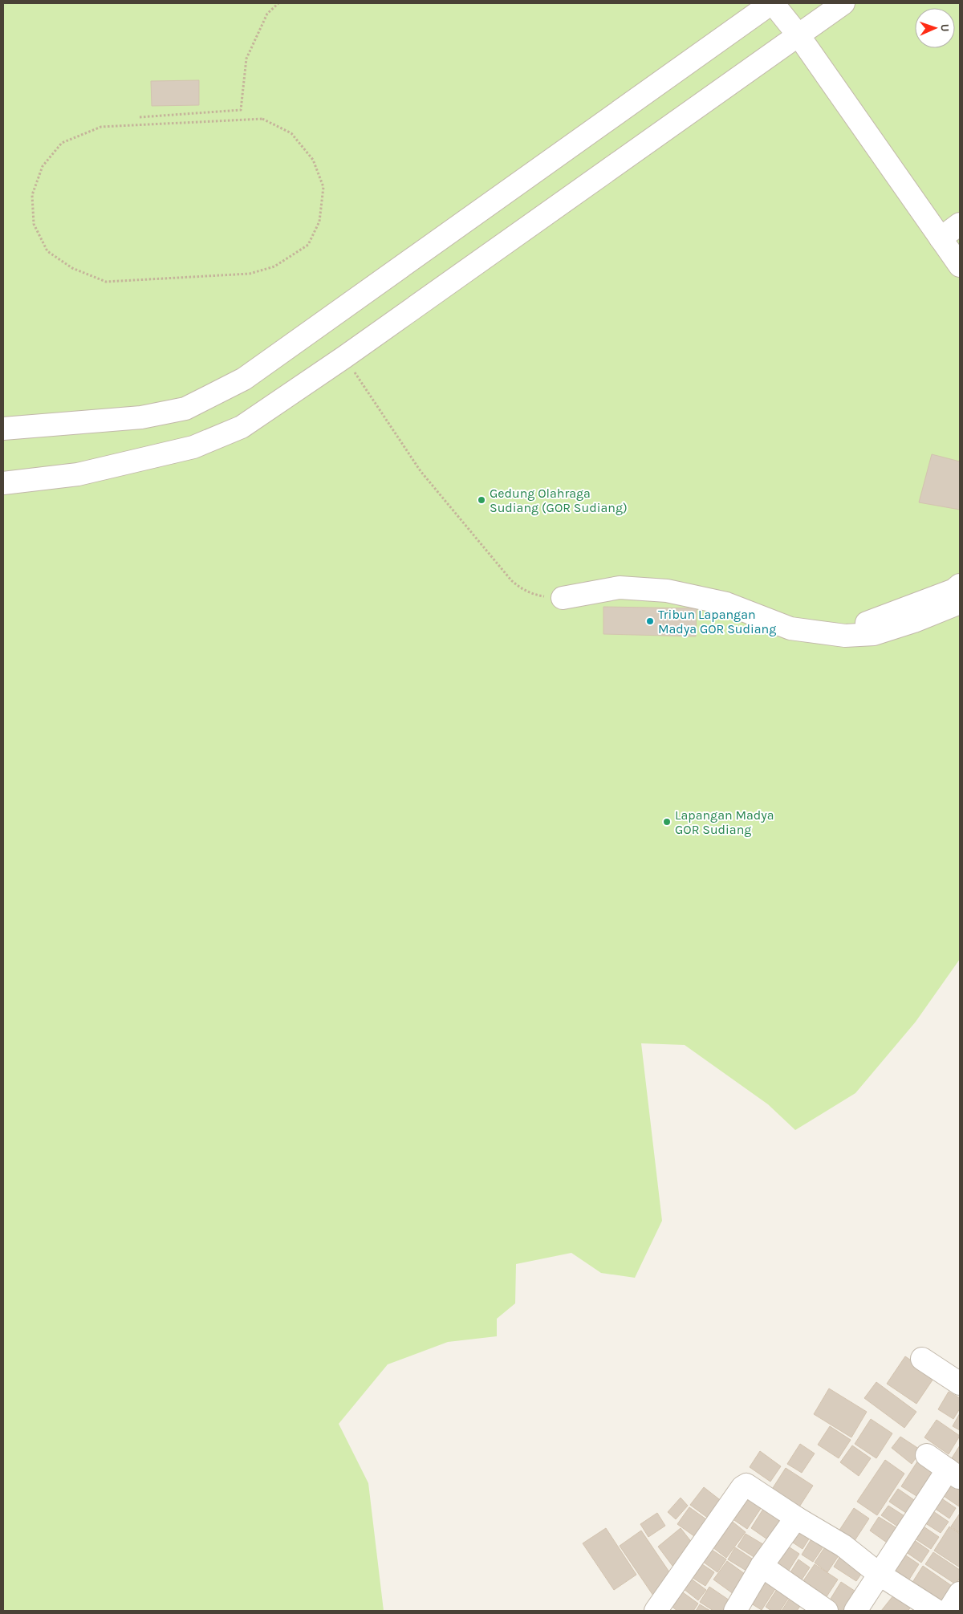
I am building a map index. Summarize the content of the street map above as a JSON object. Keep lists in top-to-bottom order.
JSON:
{
  "places": ["Gedung Olahraga Sudiang (GOR Sudiang)", "Tribun Lapangan Madya GOR Sudiang", "Lapangan Madya GOR Sudiang"],
  "north": "right"
}
